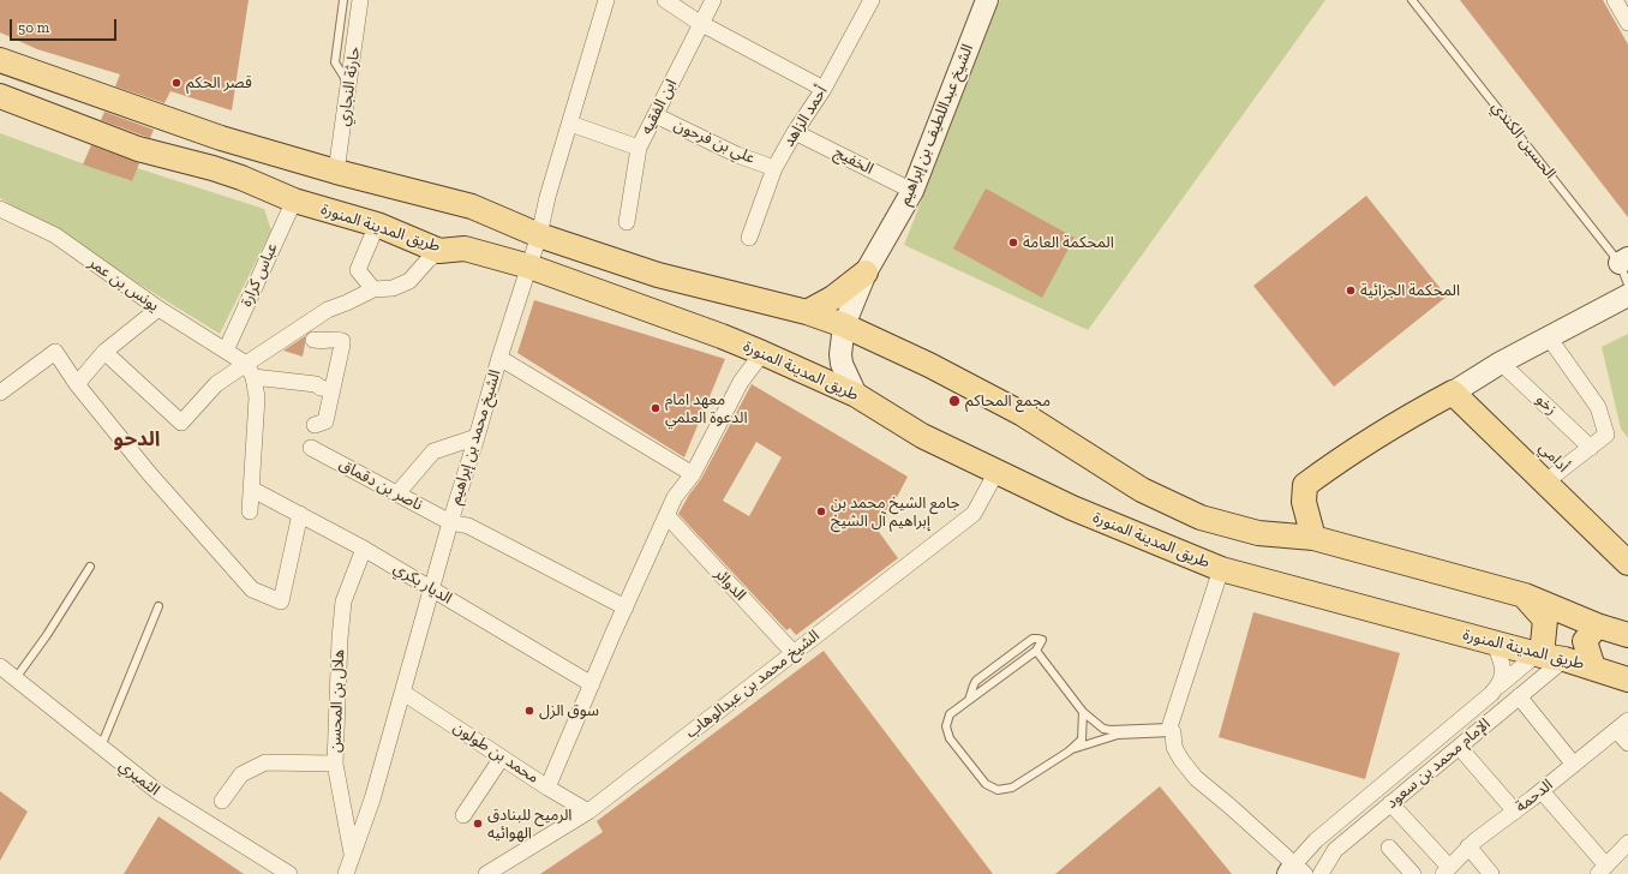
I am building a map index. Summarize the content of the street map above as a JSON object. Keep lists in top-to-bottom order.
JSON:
{
  "streets": {
    "main road": ["طريق المدينة المنورة"],
    "street": [
      "حارثة النجاري",
      "ابن الفقيه",
      "أحمد الزاهد",
      "الشيخ عبداللطيف بن إبراهيم",
      "علي بن فرحون",
      "الخفيج",
      "عباس كرارة",
      "يونس بن عمر",
      "زخو",
      "الشيخ محمد بن إبراهيم",
      "ناصر بن دقماق",
      "الديار بكري",
      "الدوائر",
      "الشيخ محمد بن عبدالوهاب",
      "هلال بن المحسن",
      "محمد بن طولون",
      "الإمام محمد بن سعود",
      "الثميري",
      "الدحمة"
    ],
    "lane": ["الحسين الكندي"]
  },
  "crossings": [
    ["ابن الفقيه", "علي بن فرحون"],
    ["أحمد الزاهد", "علي بن فرحون"],
    ["أحمد الزاهد", "الخفيج"],
    ["الشيخ عبداللطيف بن إبراهيم", "الخفيج"],
    ["الشيخ عبداللطيف بن إبراهيم", "طريق المدينة المنورة"],
    ["طريق المدينة المنورة", "عباس كرارة"],
    ["طريق المدينة المنورة", "الشيخ محمد بن إبراهيم"],
    ["طريق المدينة المنورة", "الشيخ محمد بن عبدالوهاب"],
    ["طريق المدينة المنورة", "الإمام محمد بن سعود"],
    ["عباس كرارة", "يونس بن عمر"],
    ["الشيخ محمد بن إبراهيم", "ناصر بن دقماق"],
    ["الشيخ محمد بن إبراهيم", "الديار بكري"],
    ["الشيخ محمد بن إبراهيم", "هلال بن المحسن"],
    ["الشيخ محمد بن إبراهيم", "محمد بن طولون"],
    ["الديار بكري", "هلال بن المحسن"],
    ["الدوائر", "الشيخ محمد بن عبدالوهاب"],
    ["الشيخ محمد بن عبدالوهاب", "محمد بن طولون"]
  ],
  "districts": ["الدحو"],
  "places": [
    "قصر الحكم",
    "المحكمة العامة",
    "المحكمة الجزائية",
    "مجمع المحاكم",
    "معهد امام الدعوة العلمي",
    "جامع الشيخ محمد بن إبراهيم آل الشيخ",
    "سوق الزل",
    "الرميح للبنادق الهوائيه"
  ],
  "scale_bar": "50 m"
}
